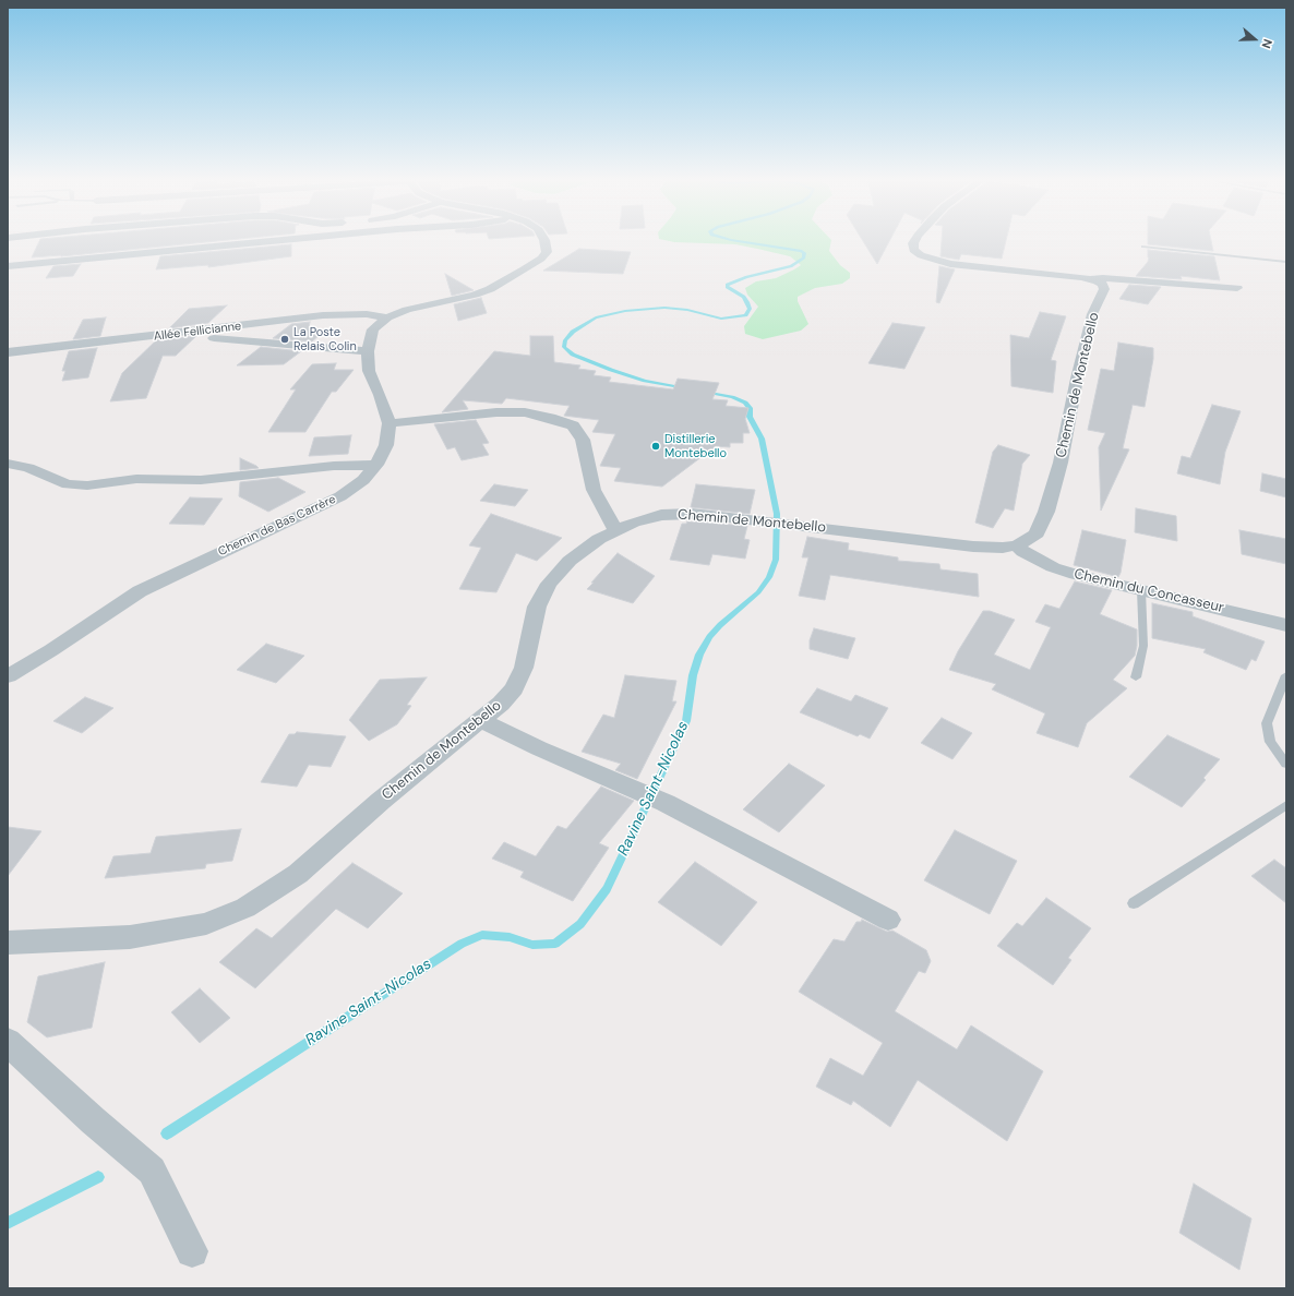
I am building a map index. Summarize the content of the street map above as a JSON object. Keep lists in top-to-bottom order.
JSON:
{
  "streets": {
    "street": [
      "Allée Fellicianne",
      "Chemin de Montebello",
      "Chemin de Bas Carrère",
      "Chemin du Concasseur"
    ]
  },
  "crossings": [
    ["Allée Fellicianne", "Chemin de Bas Carrère"],
    ["Chemin de Montebello", "Chemin du Concasseur"]
  ],
  "water": ["Ravine Saint-Nicolas"],
  "places": ["La Poste Relais Colin", "Distillerie Montebello"],
  "north": "right"
}
